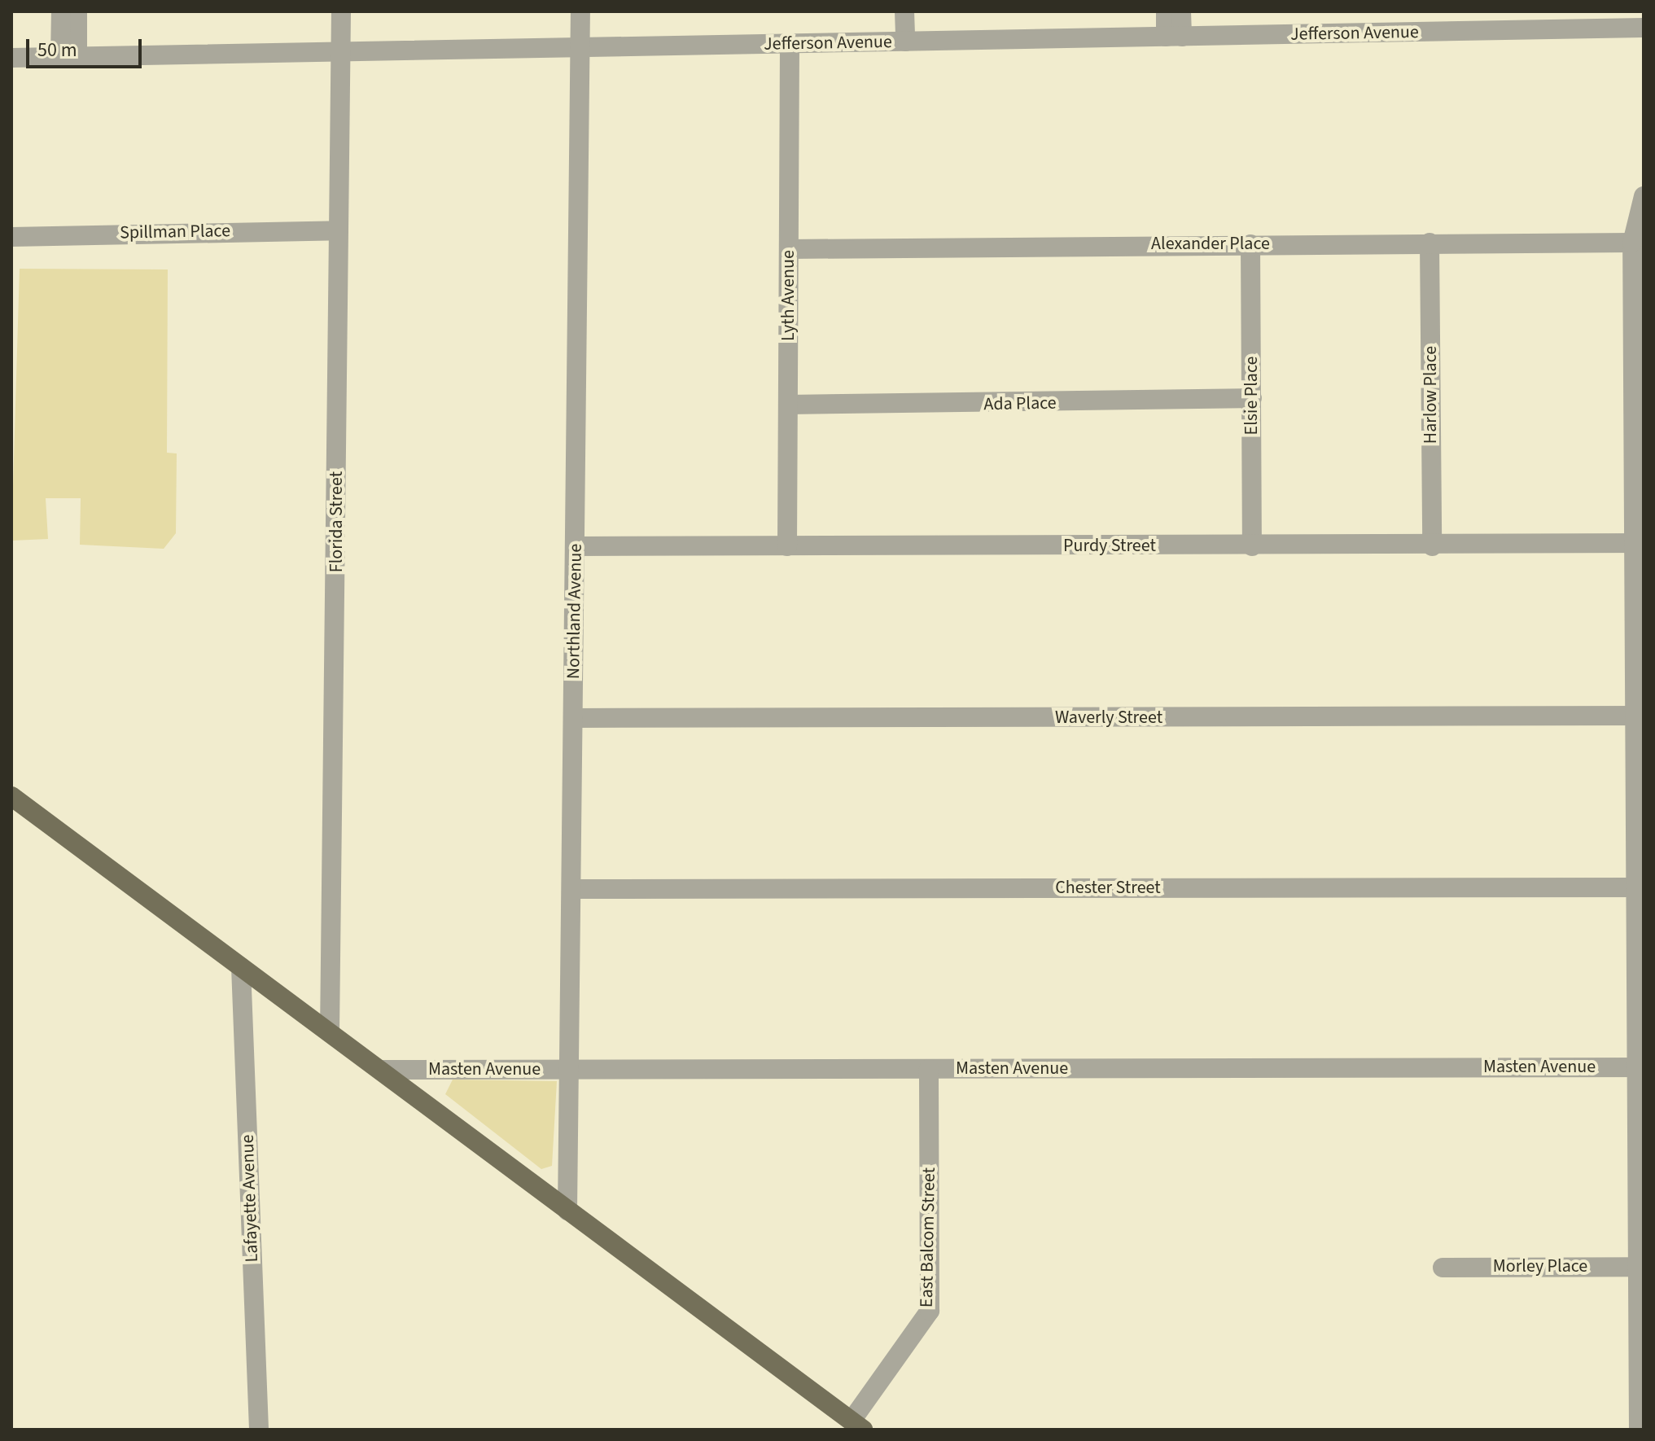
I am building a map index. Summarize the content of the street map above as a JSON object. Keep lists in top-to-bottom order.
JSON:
{
  "streets": {
    "street": [
      "Jefferson Avenue",
      "Spillman Place",
      "Alexander Place",
      "Lyth Avenue",
      "Harlow Place",
      "Elsie Place",
      "Ada Place",
      "Florida Street",
      "Purdy Street",
      "Northland Avenue",
      "Waverly Street",
      "Chester Street",
      "Masten Avenue",
      "Lafayette Avenue",
      "East Balcom Street",
      "Morley Place"
    ]
  },
  "crossings": [
    ["Jefferson Avenue", "Lyth Avenue"],
    ["Jefferson Avenue", "Florida Street"],
    ["Jefferson Avenue", "Northland Avenue"],
    ["Spillman Place", "Florida Street"],
    ["Alexander Place", "Lyth Avenue"],
    ["Alexander Place", "Harlow Place"],
    ["Alexander Place", "Elsie Place"],
    ["Lyth Avenue", "Ada Place"],
    ["Lyth Avenue", "Purdy Street"],
    ["Harlow Place", "Purdy Street"],
    ["Elsie Place", "Ada Place"],
    ["Elsie Place", "Purdy Street"],
    ["Purdy Street", "Northland Avenue"],
    ["Northland Avenue", "Waverly Street"],
    ["Northland Avenue", "Chester Street"],
    ["Northland Avenue", "Masten Avenue"],
    ["Masten Avenue", "East Balcom Street"]
  ],
  "scale_bar": "50 m"
}
